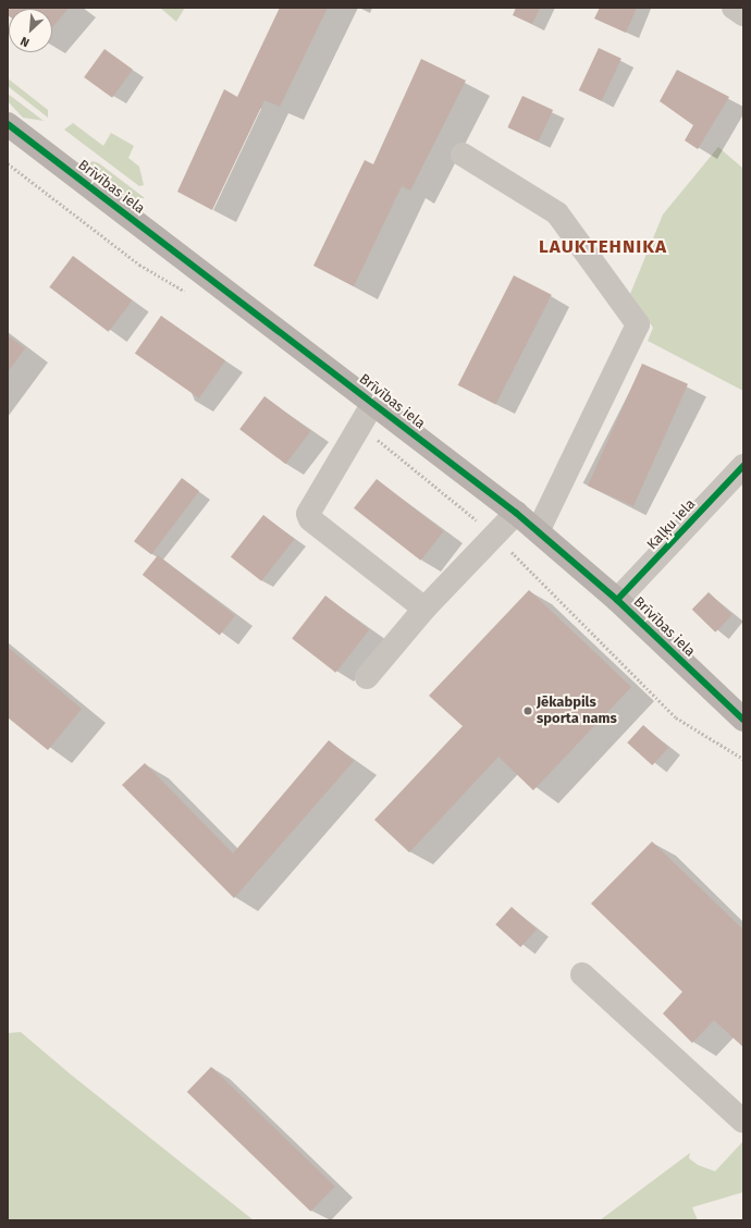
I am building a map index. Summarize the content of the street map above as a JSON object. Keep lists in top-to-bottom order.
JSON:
{
  "streets": {
    "main road": ["Brīvības iela"],
    "street": ["Kaļķu iela"]
  },
  "crossings": [
    ["Brīvības iela", "Kaļķu iela"]
  ],
  "districts": ["LAUKTEHNIKA"],
  "places": ["Jēkabpils sporta nams"],
  "north": "bottom left"
}
